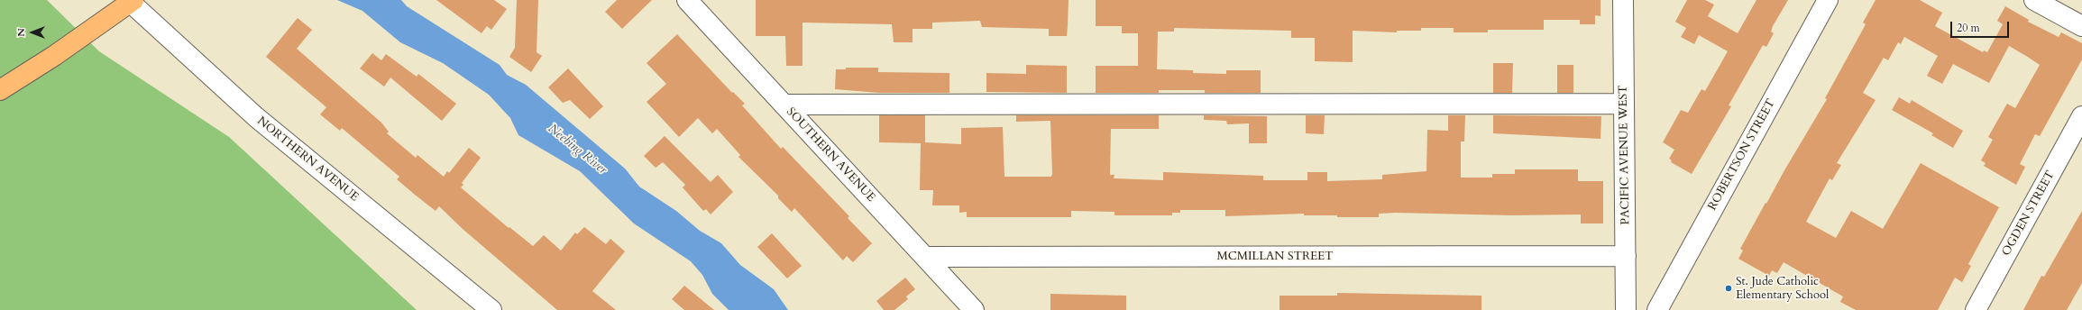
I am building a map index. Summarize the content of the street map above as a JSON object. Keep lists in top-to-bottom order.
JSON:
{
  "streets": {
    "street": [
      "SOUTHERN AVENUE",
      "PACIFIC AVENUE WEST",
      "ROBERTSON STREET",
      "NORTHERN AVENUE",
      "OGDEN STREET",
      "MCMILLAN STREET"
    ]
  },
  "crossings": [
    ["SOUTHERN AVENUE", "MCMILLAN STREET"],
    ["PACIFIC AVENUE WEST", "MCMILLAN STREET"]
  ],
  "water": ["Neebing River"],
  "places": ["St. Jude Catholic Elementary School"],
  "scale_bar": "20 m",
  "north": "left"
}
